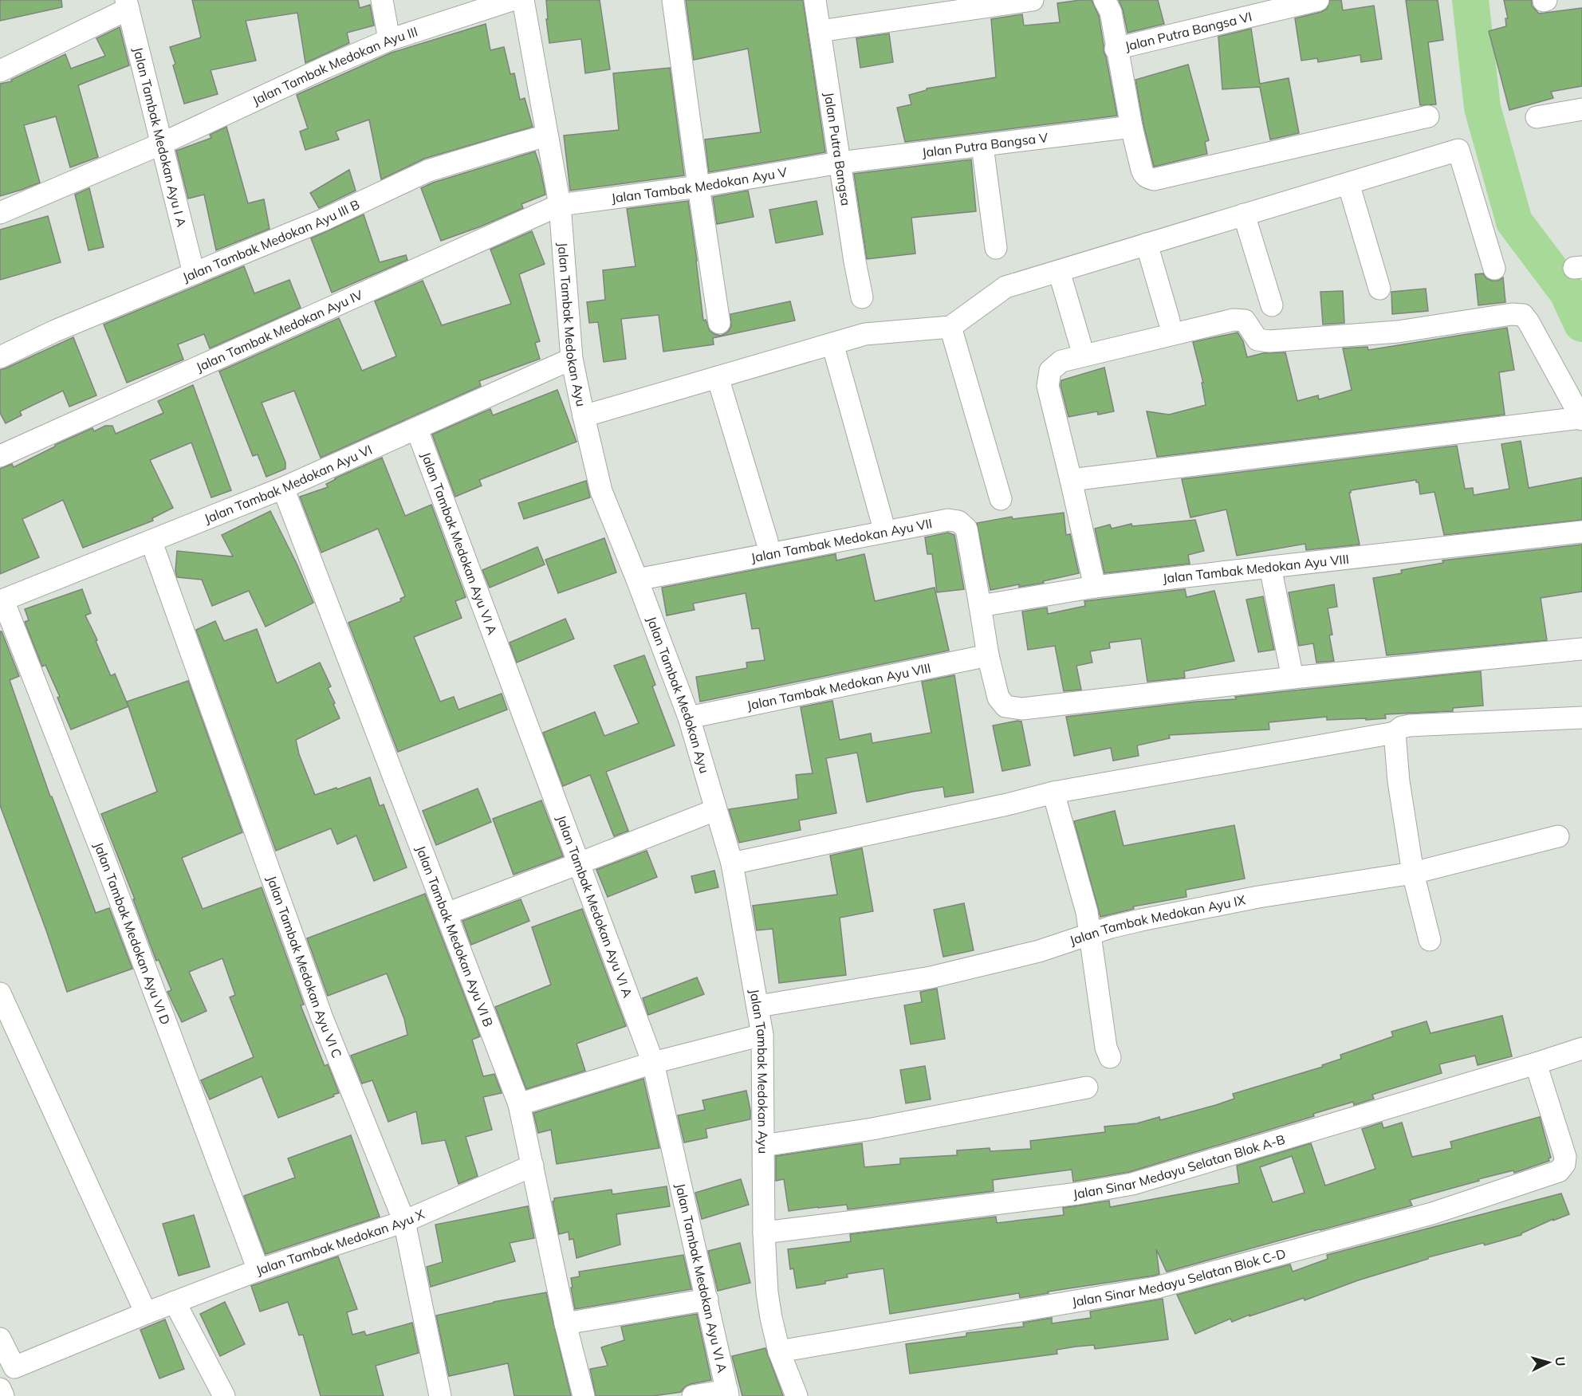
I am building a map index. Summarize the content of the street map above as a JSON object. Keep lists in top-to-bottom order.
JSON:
{
  "streets": {
    "street": [
      "Jalan Putra Bangsa VI",
      "Jalan Tambak Medokan Ayu III",
      "Jalan Tambak Medokan Ayu I A",
      "Jalan Putra Bangsa V",
      "Jalan Putra Bangsa",
      "Jalan Tambak Medokan Ayu V",
      "Jalan Tambak Medokan Ayu III B",
      "Jalan Tambak Medokan Ayu",
      "Jalan Tambak Medokan Ayu IV",
      "Jalan Tambak Medokan Ayu VI",
      "Jalan Tambak Medokan Ayu VII",
      "Jalan Tambak Medokan Ayu VI A",
      "Jalan Tambak Medokan Ayu VIII",
      "Jalan Tambak Medokan Ayu IX",
      "Jalan Tambak Medokan Ayu VI D",
      "Jalan Tambak Medokan Ayu VI B",
      "Jalan Tambak Medokan Ayu VI C",
      "Jalan Sinar Medayu Selatan Blok A-B",
      "Jalan Tambak Medokan Ayu X",
      "Jalan Sinar Medayu Selatan Blok C-D"
    ]
  },
  "crossings": [
    ["Jalan Tambak Medokan Ayu III", "Jalan Tambak Medokan Ayu I A"],
    ["Jalan Tambak Medokan Ayu I A", "Jalan Tambak Medokan Ayu III B"],
    ["Jalan Putra Bangsa V", "Jalan Putra Bangsa"],
    ["Jalan Putra Bangsa V", "Jalan Tambak Medokan Ayu V"],
    ["Jalan Putra Bangsa", "Jalan Tambak Medokan Ayu V"],
    ["Jalan Tambak Medokan Ayu V", "Jalan Tambak Medokan Ayu"],
    ["Jalan Tambak Medokan Ayu V", "Jalan Tambak Medokan Ayu IV"],
    ["Jalan Tambak Medokan Ayu III B", "Jalan Tambak Medokan Ayu"],
    ["Jalan Tambak Medokan Ayu", "Jalan Tambak Medokan Ayu IV"],
    ["Jalan Tambak Medokan Ayu", "Jalan Tambak Medokan Ayu VI"],
    ["Jalan Tambak Medokan Ayu", "Jalan Tambak Medokan Ayu VII"],
    ["Jalan Tambak Medokan Ayu", "Jalan Tambak Medokan Ayu VIII"],
    ["Jalan Tambak Medokan Ayu", "Jalan Tambak Medokan Ayu IX"],
    ["Jalan Tambak Medokan Ayu", "Jalan Sinar Medayu Selatan Blok A-B"],
    ["Jalan Tambak Medokan Ayu", "Jalan Sinar Medayu Selatan Blok C-D"],
    ["Jalan Tambak Medokan Ayu VI", "Jalan Tambak Medokan Ayu VI A"],
    ["Jalan Tambak Medokan Ayu VI", "Jalan Tambak Medokan Ayu VI D"],
    ["Jalan Tambak Medokan Ayu VI", "Jalan Tambak Medokan Ayu VI B"],
    ["Jalan Tambak Medokan Ayu VI", "Jalan Tambak Medokan Ayu VI C"],
    ["Jalan Tambak Medokan Ayu VII", "Jalan Tambak Medokan Ayu VIII"],
    ["Jalan Tambak Medokan Ayu VI D", "Jalan Tambak Medokan Ayu X"],
    ["Jalan Tambak Medokan Ayu VI B", "Jalan Tambak Medokan Ayu X"],
    ["Jalan Tambak Medokan Ayu VI C", "Jalan Tambak Medokan Ayu X"],
    ["Jalan Sinar Medayu Selatan Blok A-B", "Jalan Sinar Medayu Selatan Blok C-D"]
  ],
  "north": "right"
}
